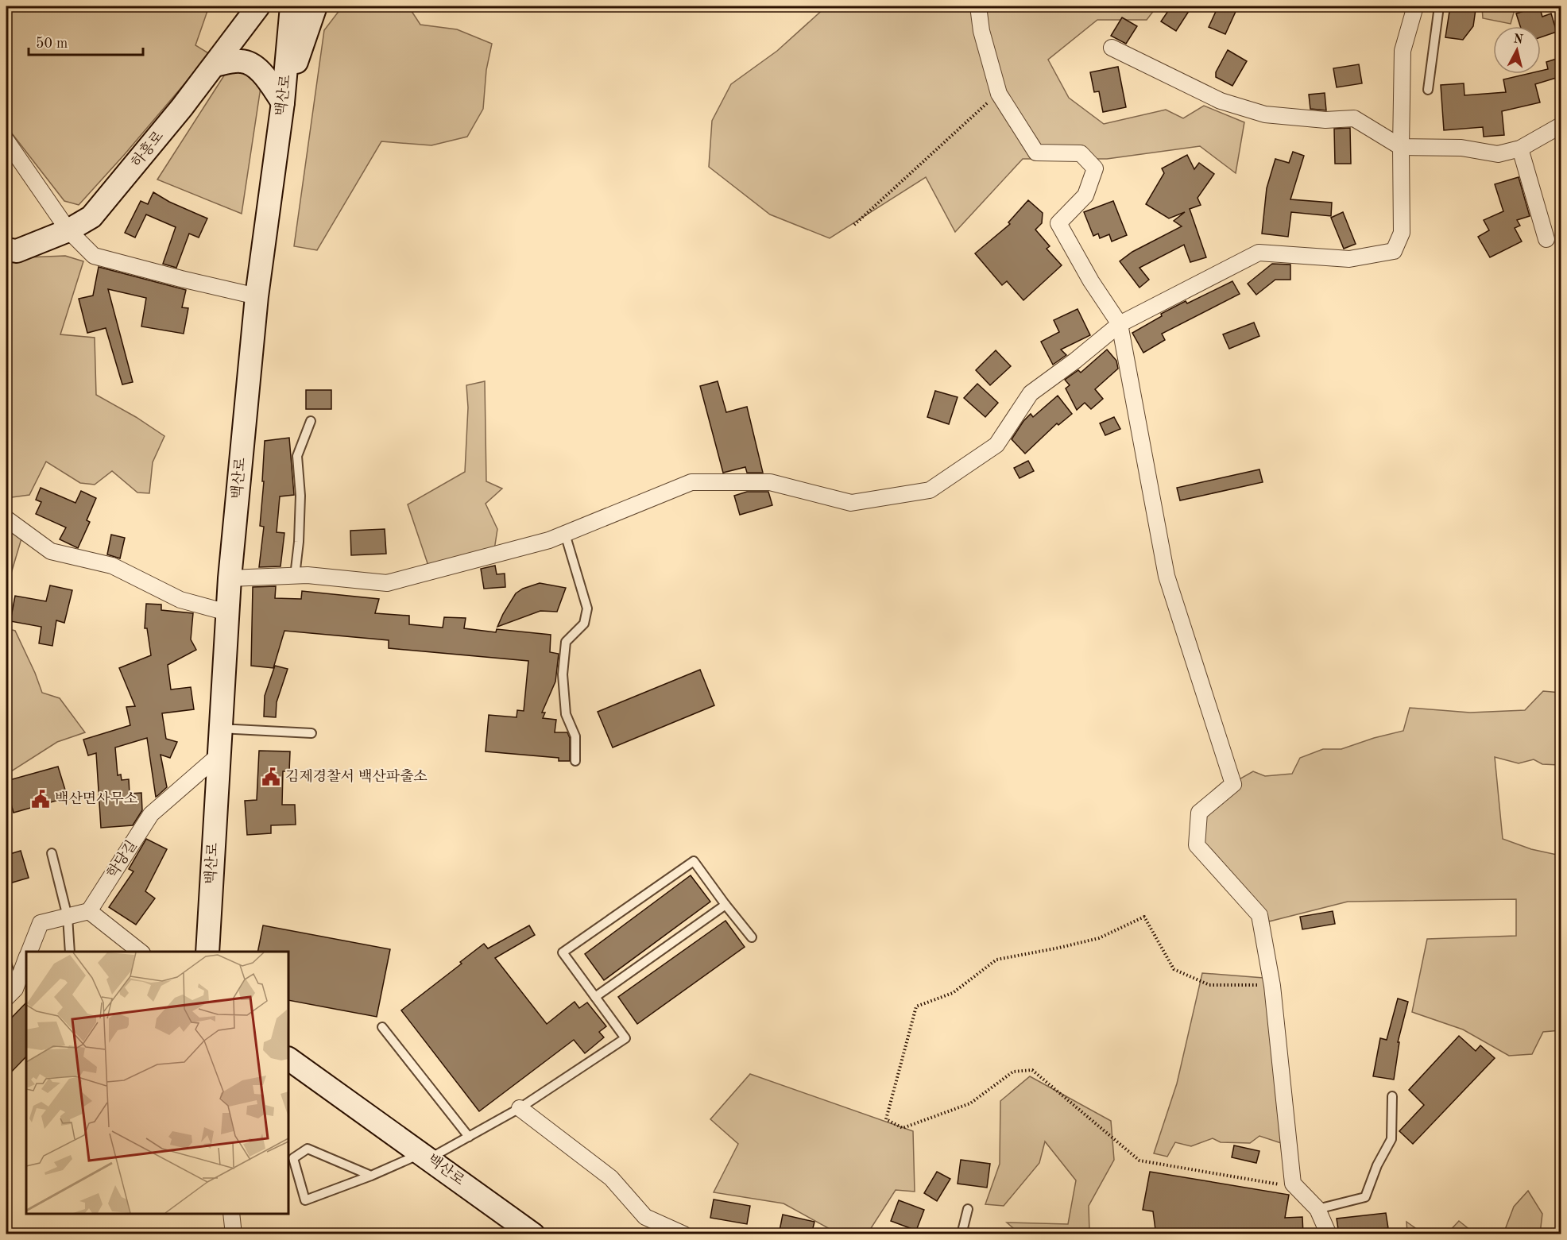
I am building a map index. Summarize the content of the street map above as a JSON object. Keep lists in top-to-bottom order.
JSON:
{
  "streets": {
    "main road": ["백산로", "하흥로"],
    "street": ["학당길"]
  },
  "crossings": [
    ["백산로", "학당길"]
  ],
  "places": {
    "public building": ["김제경찰서 백산파출소", "백산면사무소"]
  },
  "scale_bar": "50 m",
  "north": "top"
}
